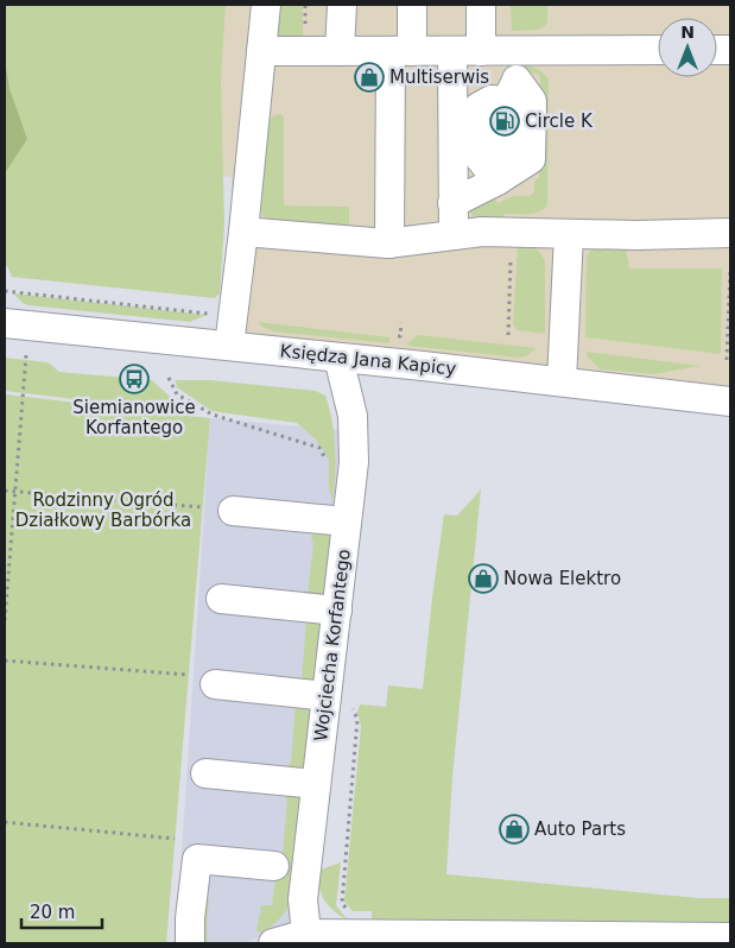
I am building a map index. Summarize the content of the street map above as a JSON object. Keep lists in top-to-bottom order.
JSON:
{
  "streets": {
    "street": ["Księdza Jana Kapicy", "Wojciecha Korfantego"]
  },
  "crossings": [
    ["Księdza Jana Kapicy", "Wojciecha Korfantego"]
  ],
  "parks": ["Rodzinny Ogród Działkowy Barbórka"],
  "places": {
    "shop": ["Multiserwis", "Nowa Elektro", "Auto Parts"],
    "fuel station": ["Circle K"],
    "bus stop": ["Siemianowice Korfantego"]
  },
  "scale_bar": "20 m",
  "north": "top"
}
